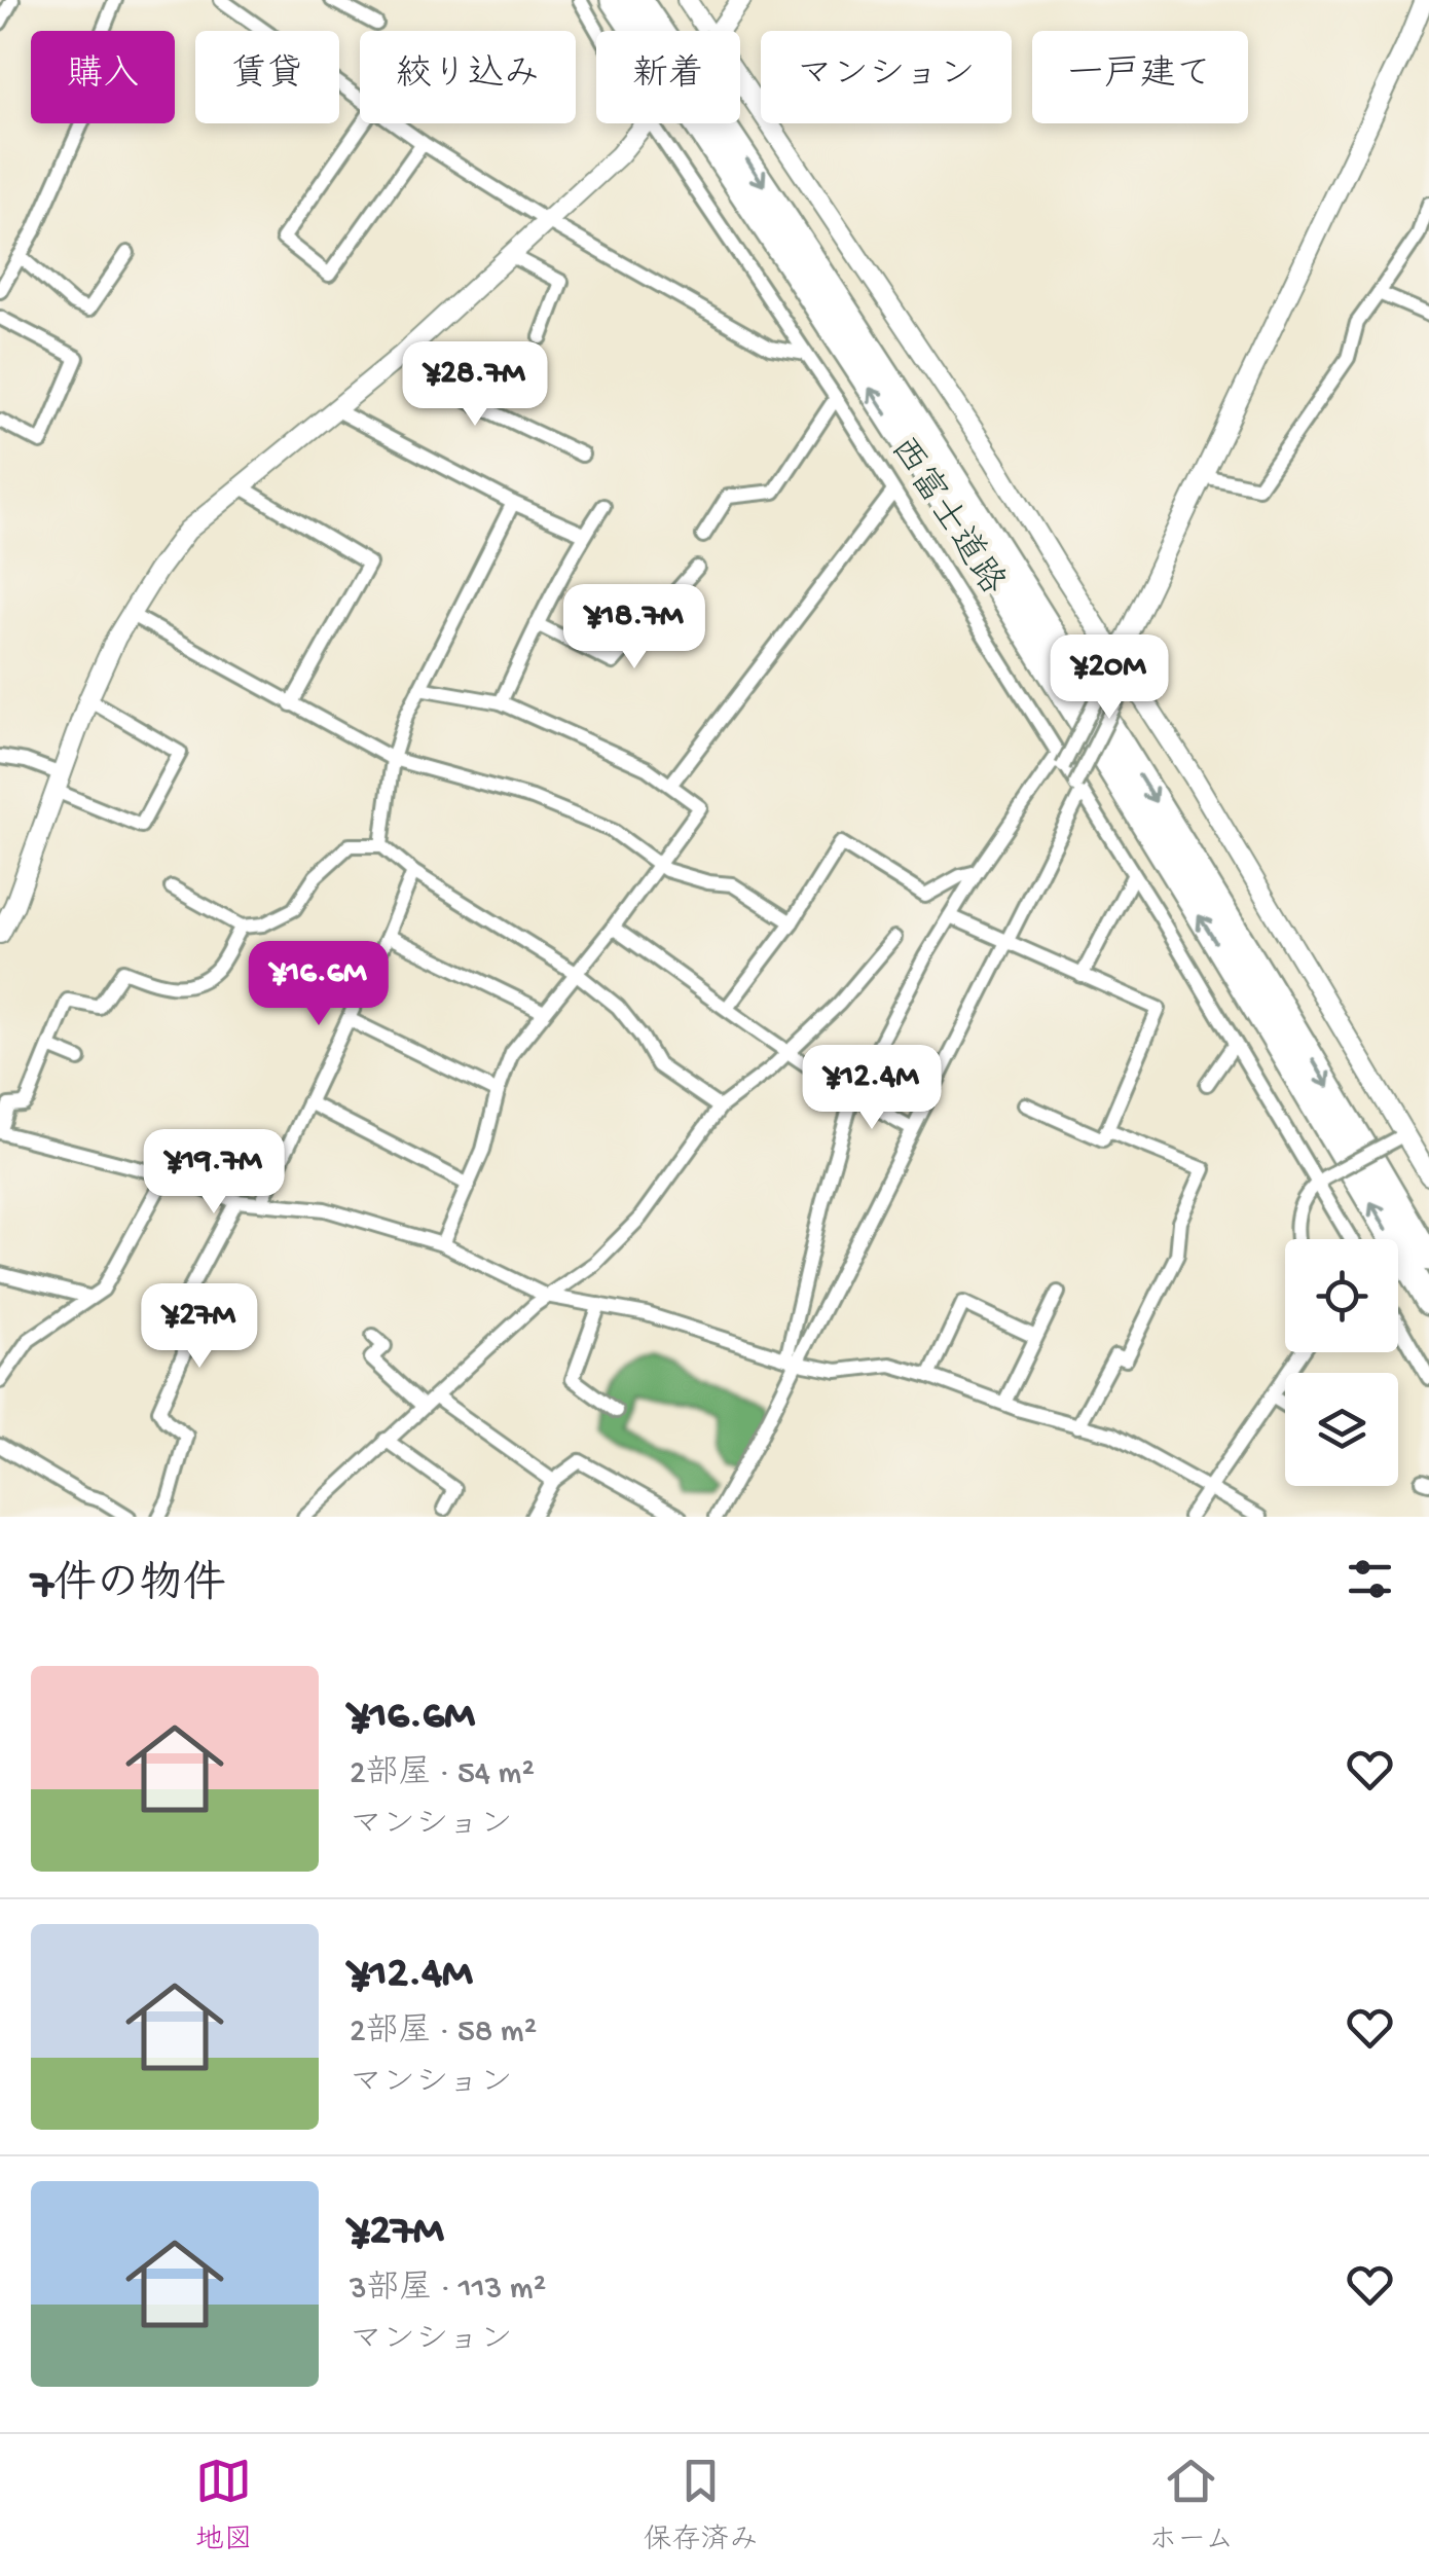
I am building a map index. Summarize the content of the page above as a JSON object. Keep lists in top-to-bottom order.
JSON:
{
  "streets": {
    "highway": ["西富士道路"]
  },
  "page": {
    "chip": [
      "購入",
      "賃貸",
      "絞り込み",
      "新着",
      "マンション",
      "一戸建て"
    ],
    "price": [
      "¥28.7M",
      "¥18.7M",
      "¥20M",
      "¥16.6M",
      "¥12.4M",
      "¥19.7M",
      "¥27M"
    ],
    "heading": "7件の物件",
    "list": [
      {
        "name": "¥16.6M",
        "note": "2部屋 · 54 m² · マンション"
      },
      {
        "name": "¥12.4M",
        "note": "2部屋 · 58 m² · マンション"
      },
      {
        "name": "¥27M",
        "note": "3部屋 · 113 m² · マンション"
      }
    ],
    "tabs": ["地図", "保存済み", "ホーム"]
  }
}
